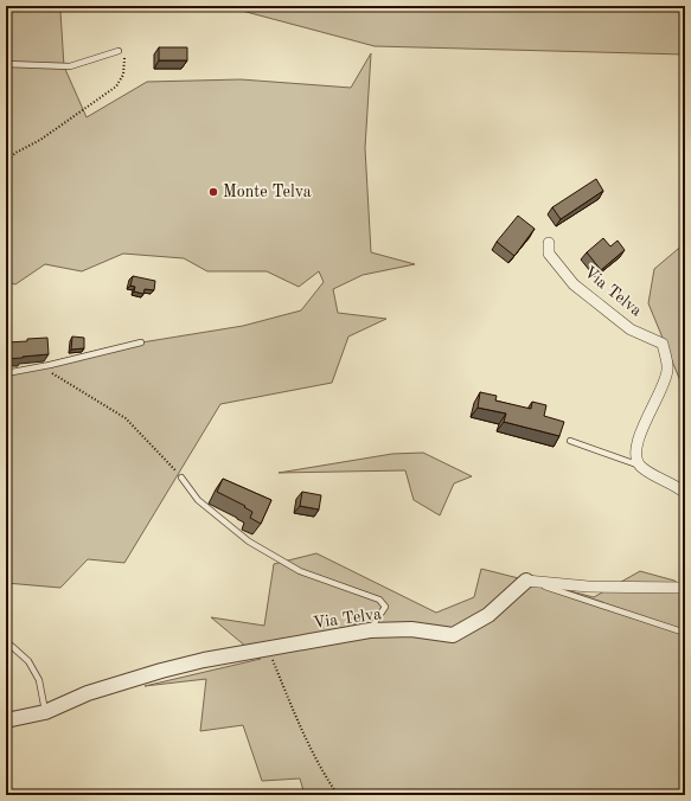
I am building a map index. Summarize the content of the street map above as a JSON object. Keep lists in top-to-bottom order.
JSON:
{
  "streets": {
    "street": ["Via Telva"]
  },
  "places": ["Monte Telva"]
}
